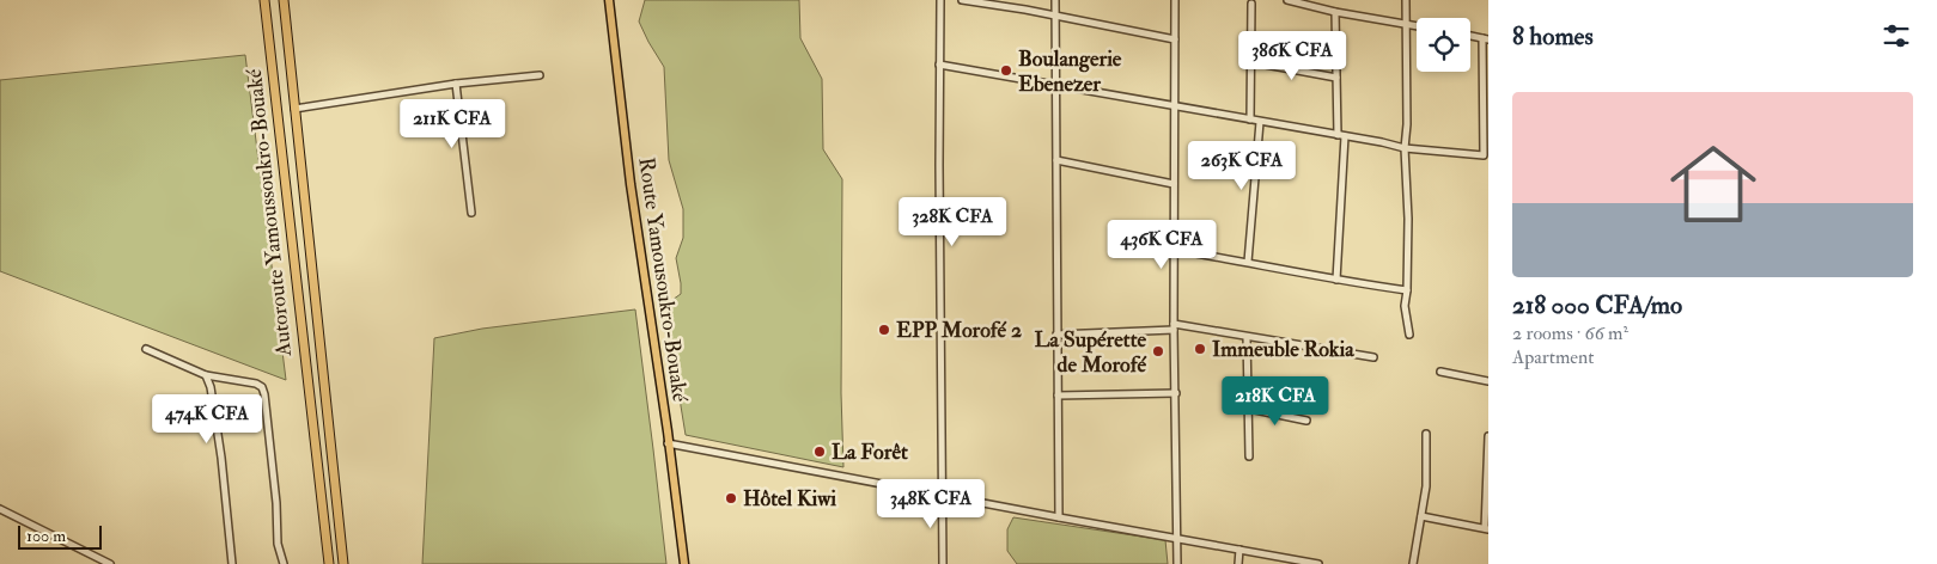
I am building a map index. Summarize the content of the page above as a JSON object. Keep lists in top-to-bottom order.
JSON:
{
  "streets": {
    "highway": ["Autoroute Yamoussoukro-Bouaké"],
    "main road": ["Route Yamousoukro-Bouaké"]
  },
  "places": [
    "Boulangerie Ebenezer",
    "EPP Morofé 2",
    "Immeuble Rokia",
    "La Supérette de Morofé",
    "La Forêt",
    "Hôtel Kiwi"
  ],
  "scale_bar": "100 m",
  "page": {
    "heading": "8 homes",
    "price": [
      "386K CFA",
      "211K CFA",
      "263K CFA",
      "328K CFA",
      "436K CFA",
      "218K CFA",
      "474K CFA",
      "348K CFA"
    ],
    "list": [
      {
        "name": "218 000 CFA/mo",
        "note": "2 rooms · 66 m² · Apartment"
      }
    ],
    "scale": "100 m"
  }
}
